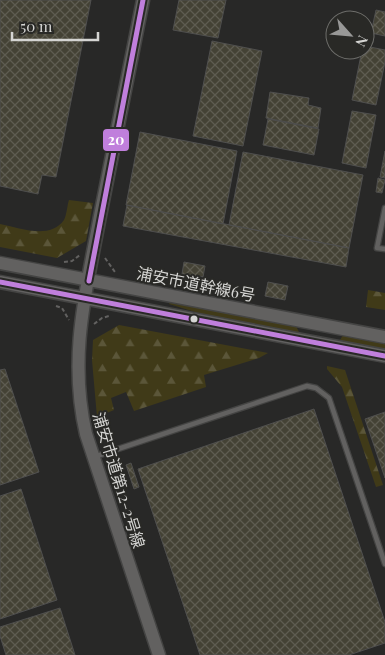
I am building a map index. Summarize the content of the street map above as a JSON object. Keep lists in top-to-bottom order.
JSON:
{
  "streets": {
    "street": ["浦安市道幹線6号", "浦安市道第12-2号線"]
  },
  "crossings": [
    ["浦安市道幹線6号", "浦安市道第12-2号線"]
  ],
  "lines": ["transit line 20"],
  "scale_bar": "50 m",
  "north": "bottom right"
}
